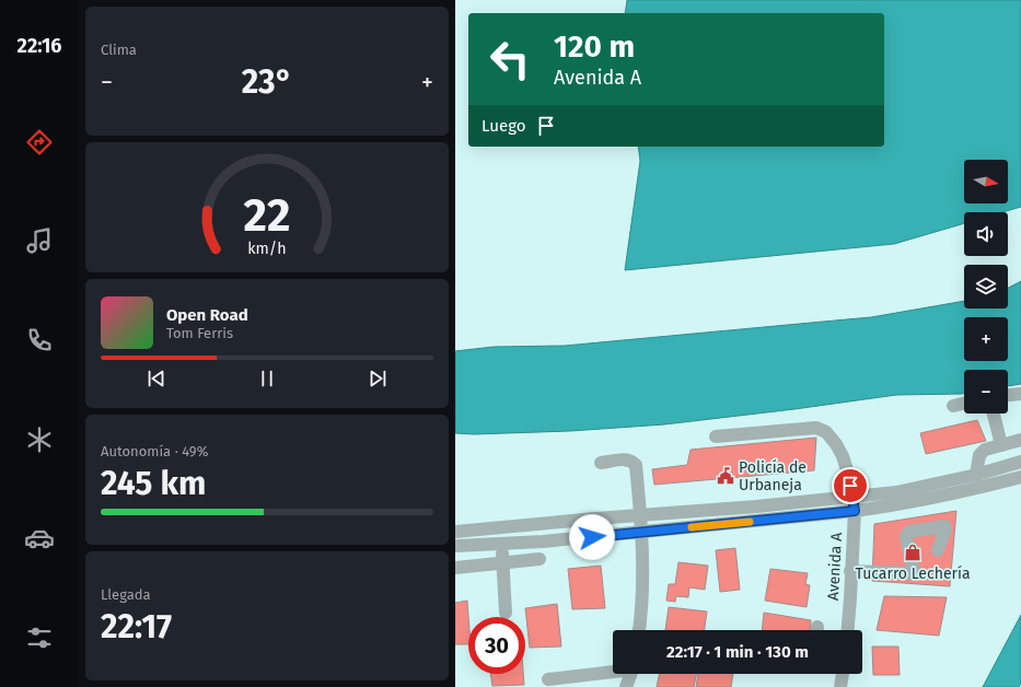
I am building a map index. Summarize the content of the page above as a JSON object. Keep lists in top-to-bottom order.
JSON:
{
  "streets": {
    "street": ["Avenida A"]
  },
  "places": {
    "public building": ["Policía de Urbaneja"],
    "shop": ["Tucarro Lechería"]
  },
  "north": "right",
  "page": {
    "tabs": "22:16",
    "tile": [
      "Clima",
      ["Autonomía · 49%", "245 km"],
      ["Llegada", "22:17"]
    ],
    "turn": ["120 m", "Avenida A"],
    "heat": ["−", "23°", "+"],
    "then": "Luego",
    "map_buttons": ["+", "−"],
    "song": ["Open Road", "Tom Ferris"],
    "limit": "30",
    "trip": "22:17 · 1 min · 130 m",
    "gauge": ["22", "km/h"]
  }
}
